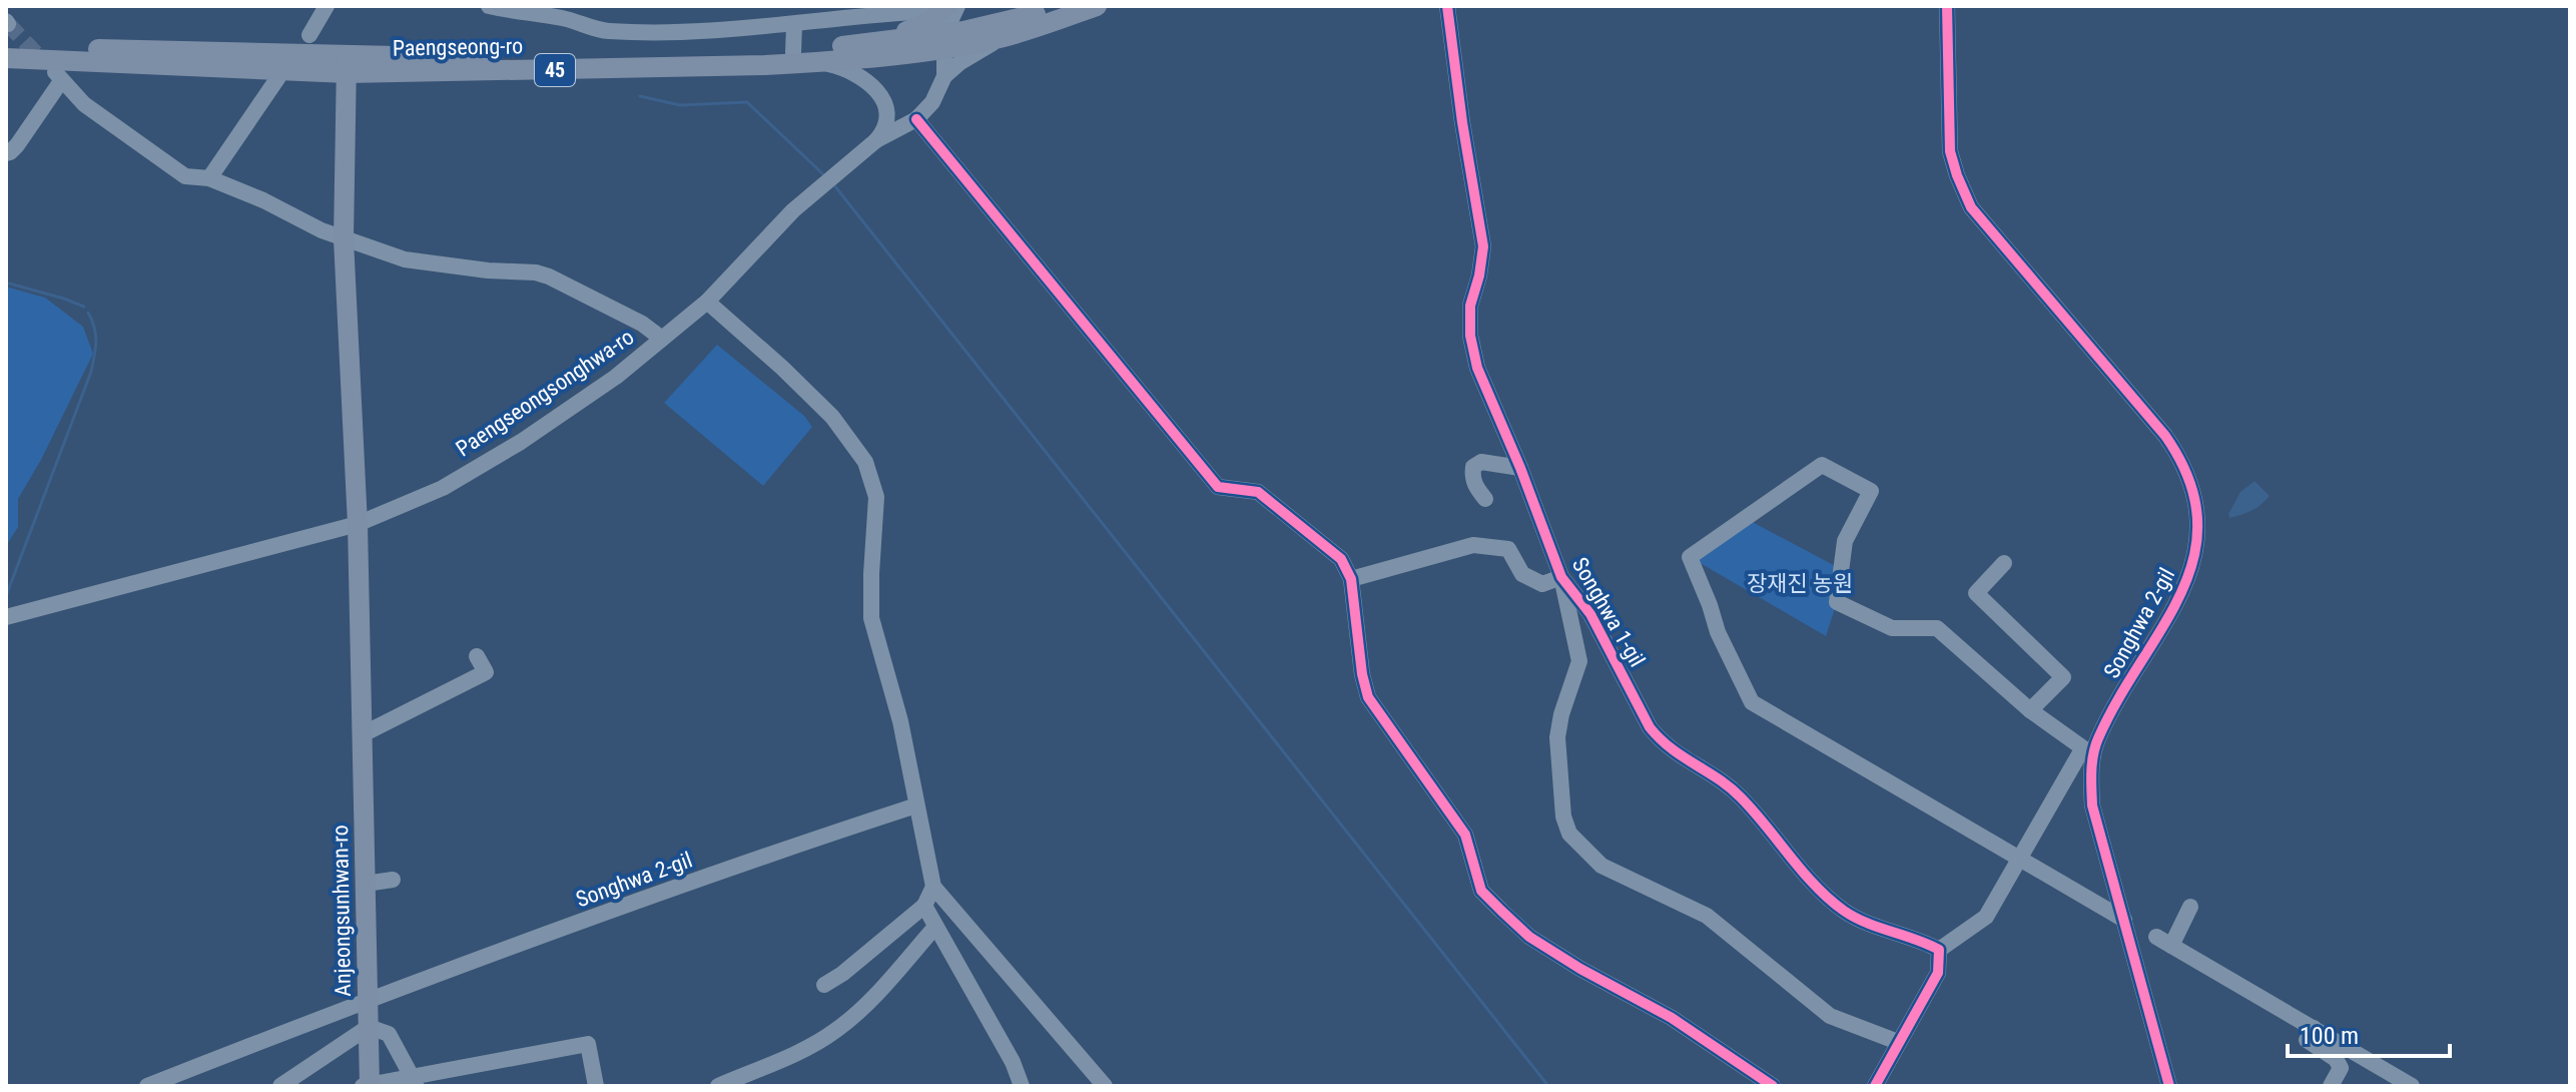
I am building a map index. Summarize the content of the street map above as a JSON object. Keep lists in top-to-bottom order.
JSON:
{
  "streets": {
    "main road": ["Paengseong-ro", "45", "Anjeongsunhwan-ro"],
    "street": ["Paengseongsonghwa-ro", "Songhwa 1-gil", "Songhwa 2-gil"]
  },
  "crossings": [
    ["Paengseong-ro", "Paengseongsonghwa-ro"],
    ["Paengseong-ro", "Anjeongsunhwan-ro"],
    ["Paengseongsonghwa-ro", "Anjeongsunhwan-ro"],
    ["Songhwa 2-gil", "Anjeongsunhwan-ro"]
  ],
  "parks": ["장재진 농원"],
  "scale_bar": "100 m"
}
